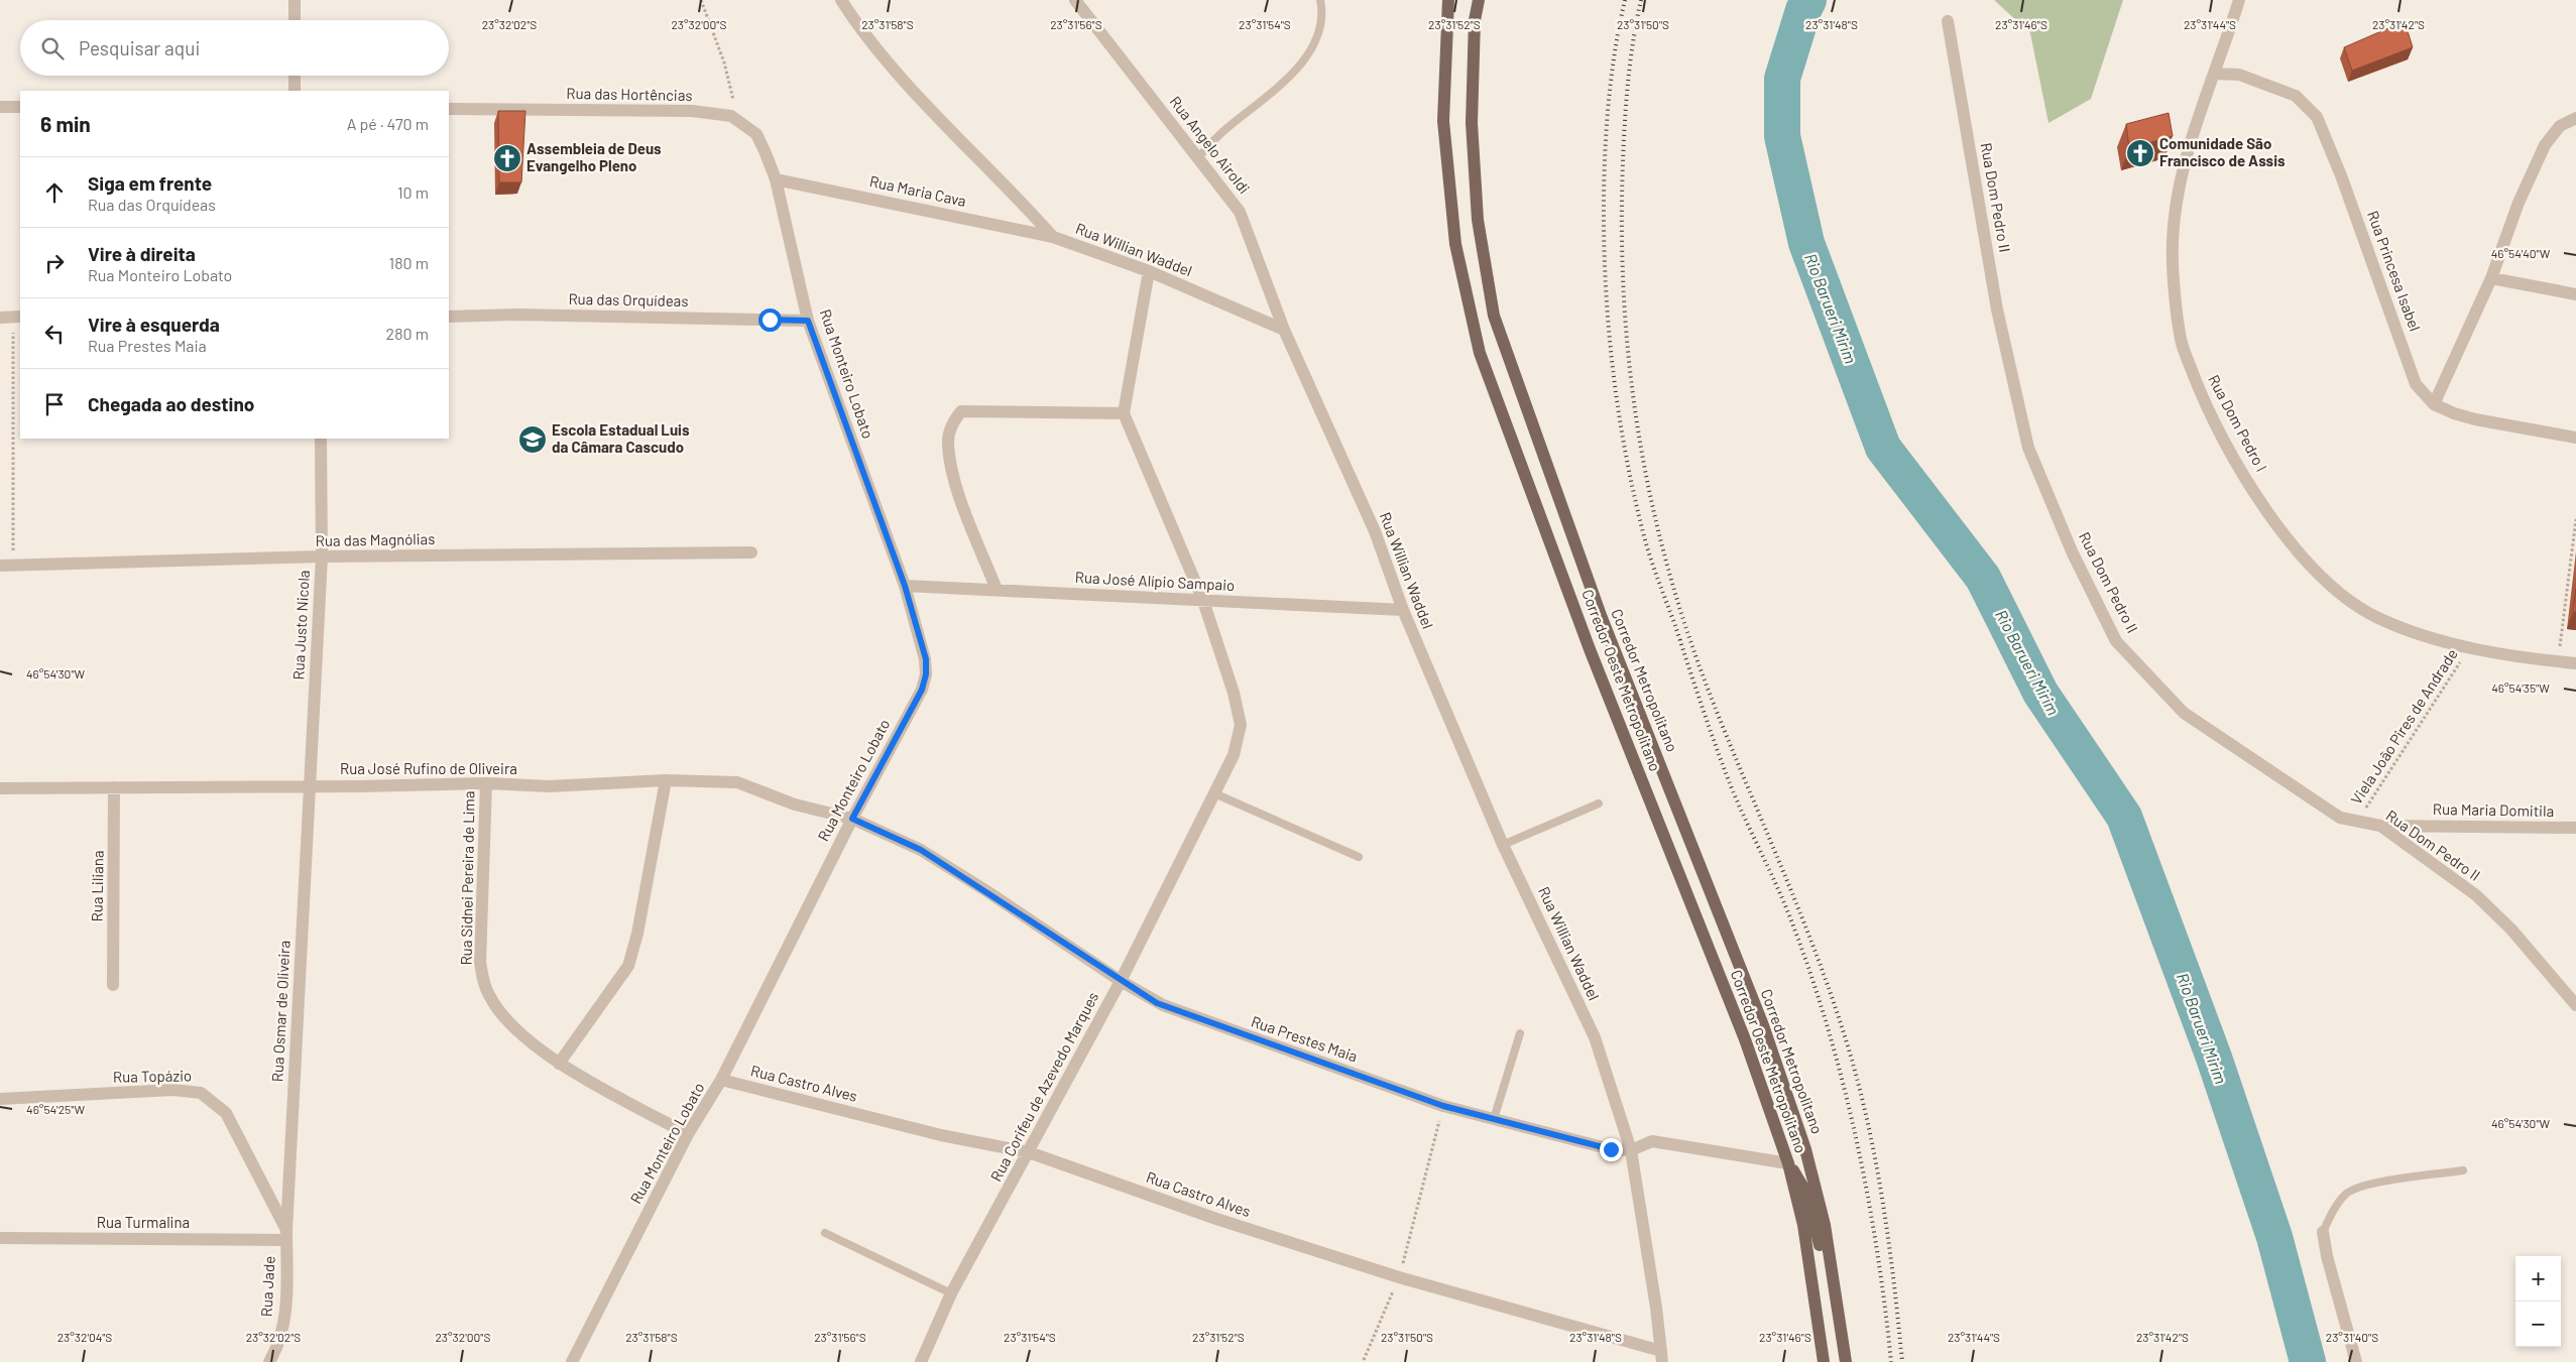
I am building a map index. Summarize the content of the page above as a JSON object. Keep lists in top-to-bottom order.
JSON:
{
  "streets": {
    "main road": ["Corredor Oeste Metropolitano", "Corredor Metropolitano"],
    "street": [
      "Rua das Hortências",
      "Rua Angelo Airoldi",
      "Rua Maria Cava",
      "Rua Dom Pedro II",
      "Rua Willian Waddel",
      "Rua Princesa Isabel",
      "Rua das Orquídeas",
      "Rua Monteiro Lobato",
      "Rua Dom Pedro I",
      "Rua das Magnólias",
      "Rua José Alípio Sampaio",
      "Rua Justo Nicola",
      "Rua José Rufino de Oliveira",
      "Rua Maria Domitila",
      "Rua Sidnei Pereira de Lima",
      "Rua Liliana",
      "Rua Osmar de Oliveira",
      "Rua Prestes Maia",
      "Rua Topázio",
      "Rua Castro Alves",
      "Rua Corifeu de Azevedo Marques",
      "Rua Turmalina",
      "Rua Jade"
    ],
    "path": ["Viela João Pires de Andrade"]
  },
  "crossings": [
    ["Rua das Hortências", "Rua Maria Cava"],
    ["Rua das Hortências", "Rua Monteiro Lobato"],
    ["Rua Angelo Airoldi", "Rua Willian Waddel"],
    ["Rua Maria Cava", "Rua Willian Waddel"],
    ["Rua Maria Cava", "Rua Monteiro Lobato"],
    ["Rua Dom Pedro II", "Viela João Pires de Andrade"],
    ["Rua Dom Pedro II", "Rua Maria Domitila"],
    ["Rua Willian Waddel", "Rua José Alípio Sampaio"],
    ["Rua Willian Waddel", "Rua Prestes Maia"],
    ["Rua Willian Waddel", "Rua Castro Alves"],
    ["Rua Princesa Isabel", "Rua Dom Pedro I"],
    ["Rua das Orquídeas", "Rua Monteiro Lobato"],
    ["Rua Monteiro Lobato", "Rua José Alípio Sampaio"],
    ["Rua Monteiro Lobato", "Rua José Rufino de Oliveira"],
    ["Rua Monteiro Lobato", "Rua Sidnei Pereira de Lima"],
    ["Rua Monteiro Lobato", "Rua Prestes Maia"],
    ["Rua Monteiro Lobato", "Rua Castro Alves"],
    ["Rua Dom Pedro I", "Viela João Pires de Andrade"],
    ["Rua das Magnólias", "Rua Justo Nicola"],
    ["Rua José Alípio Sampaio", "Rua Corifeu de Azevedo Marques"],
    ["Rua Justo Nicola", "Rua José Rufino de Oliveira"],
    ["Rua Justo Nicola", "Rua Osmar de Oliveira"],
    ["Corredor Oeste Metropolitano", "Rua Prestes Maia"],
    ["Rua José Rufino de Oliveira", "Rua Sidnei Pereira de Lima"],
    ["Rua José Rufino de Oliveira", "Rua Liliana"],
    ["Rua José Rufino de Oliveira", "Rua Osmar de Oliveira"],
    ["Rua José Rufino de Oliveira", "Rua Prestes Maia"],
    ["Rua Osmar de Oliveira", "Rua Topázio"],
    ["Rua Osmar de Oliveira", "Rua Turmalina"],
    ["Rua Osmar de Oliveira", "Rua Jade"],
    ["Rua Prestes Maia", "Rua Corifeu de Azevedo Marques"],
    ["Rua Topázio", "Rua Turmalina"],
    ["Rua Topázio", "Rua Jade"],
    ["Rua Castro Alves", "Rua Corifeu de Azevedo Marques"],
    ["Rua Turmalina", "Rua Jade"]
  ],
  "water": ["Rio Barueri Mirim"],
  "places": {
    "church": ["Comunidade São Francisco de Assis", "Assembleia de Deus Evangelho Pleno"],
    "school or university": ["Escola Estadual Luis da Câmara Cascudo"]
  },
  "page": {
    "search": "Pesquisar aqui",
    "heading": ["6 min", "A pé · 470 m"],
    "list": [
      ["Siga em frente", "Rua das Orquídeas", "10 m"],
      ["Vire à direita", "Rua Monteiro Lobato", "180 m"],
      ["Vire à esquerda", "Rua Prestes Maia", "280 m"],
      "Chegada ao destino"
    ],
    "map_buttons": ["+", "−"]
  },
  "coordinates": [
    "23°31'56\"S",
    "23°31'52\"S",
    "23°31'48\"S",
    "23°31'46\"S",
    "23°31'42\"S",
    "23°32'02\"S",
    "23°32'00\"S",
    "23°31'58\"S",
    "23°31'54\"S",
    "23°31'50\"S",
    "23°31'44\"S",
    "46°54'40\"W",
    "46°54'30\"W",
    "46°54'35\"W",
    "46°54'25\"W",
    "23°32'04\"S",
    "23°31'40\"S"
  ]
}
